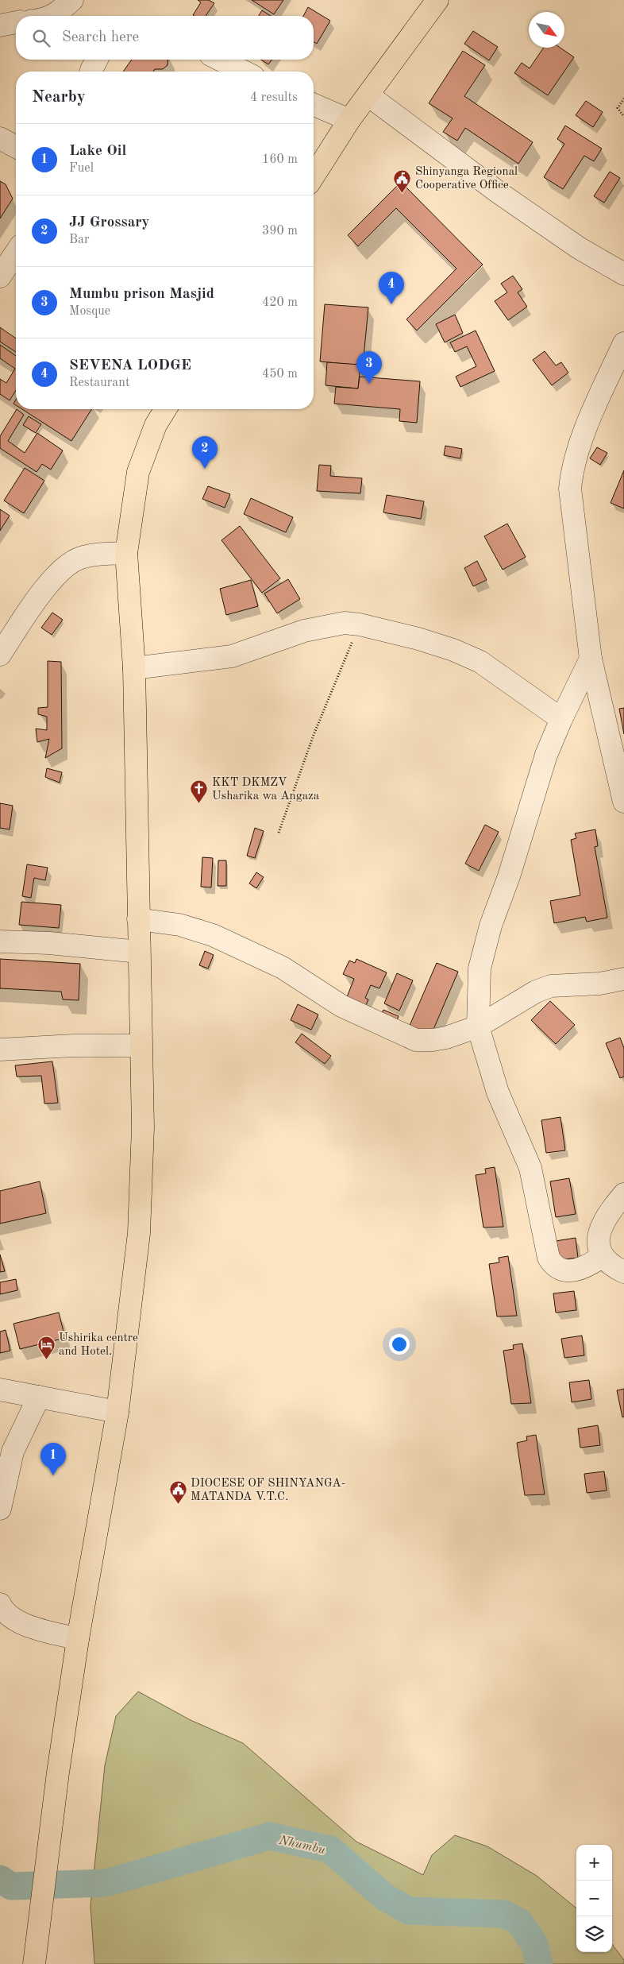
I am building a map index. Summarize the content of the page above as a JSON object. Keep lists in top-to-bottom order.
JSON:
{
  "water": ["Nhumbu"],
  "places": {
    "public building": ["Shinyanga Regional Cooperative Office", "DIOCESE OF SHINYANGA- MATANDA V.T.C."],
    "church": ["KKT DKMZV Usharika wa Angaza"],
    "hotel": ["Ushirika centre and Hotel."]
  },
  "north": "bottom right",
  "page": {
    "search": "Search here",
    "heading": ["Nearby", "4 results"],
    "list": [
      {
        "mark": "1",
        "name": "Lake Oil",
        "note": "Fuel",
        "value": "160 m"
      },
      {
        "mark": "2",
        "name": "JJ Grossary",
        "note": "Bar",
        "value": "390 m"
      },
      {
        "mark": "3",
        "name": "Mumbu prison Masjid",
        "note": "Mosque",
        "value": "420 m"
      },
      {
        "mark": "4",
        "name": "SEVENA LODGE",
        "note": "Restaurant",
        "value": "450 m"
      }
    ],
    "pins": [
      "4",
      "3",
      "2",
      "1"
    ],
    "map_buttons": ["+", "−"]
  }
}
